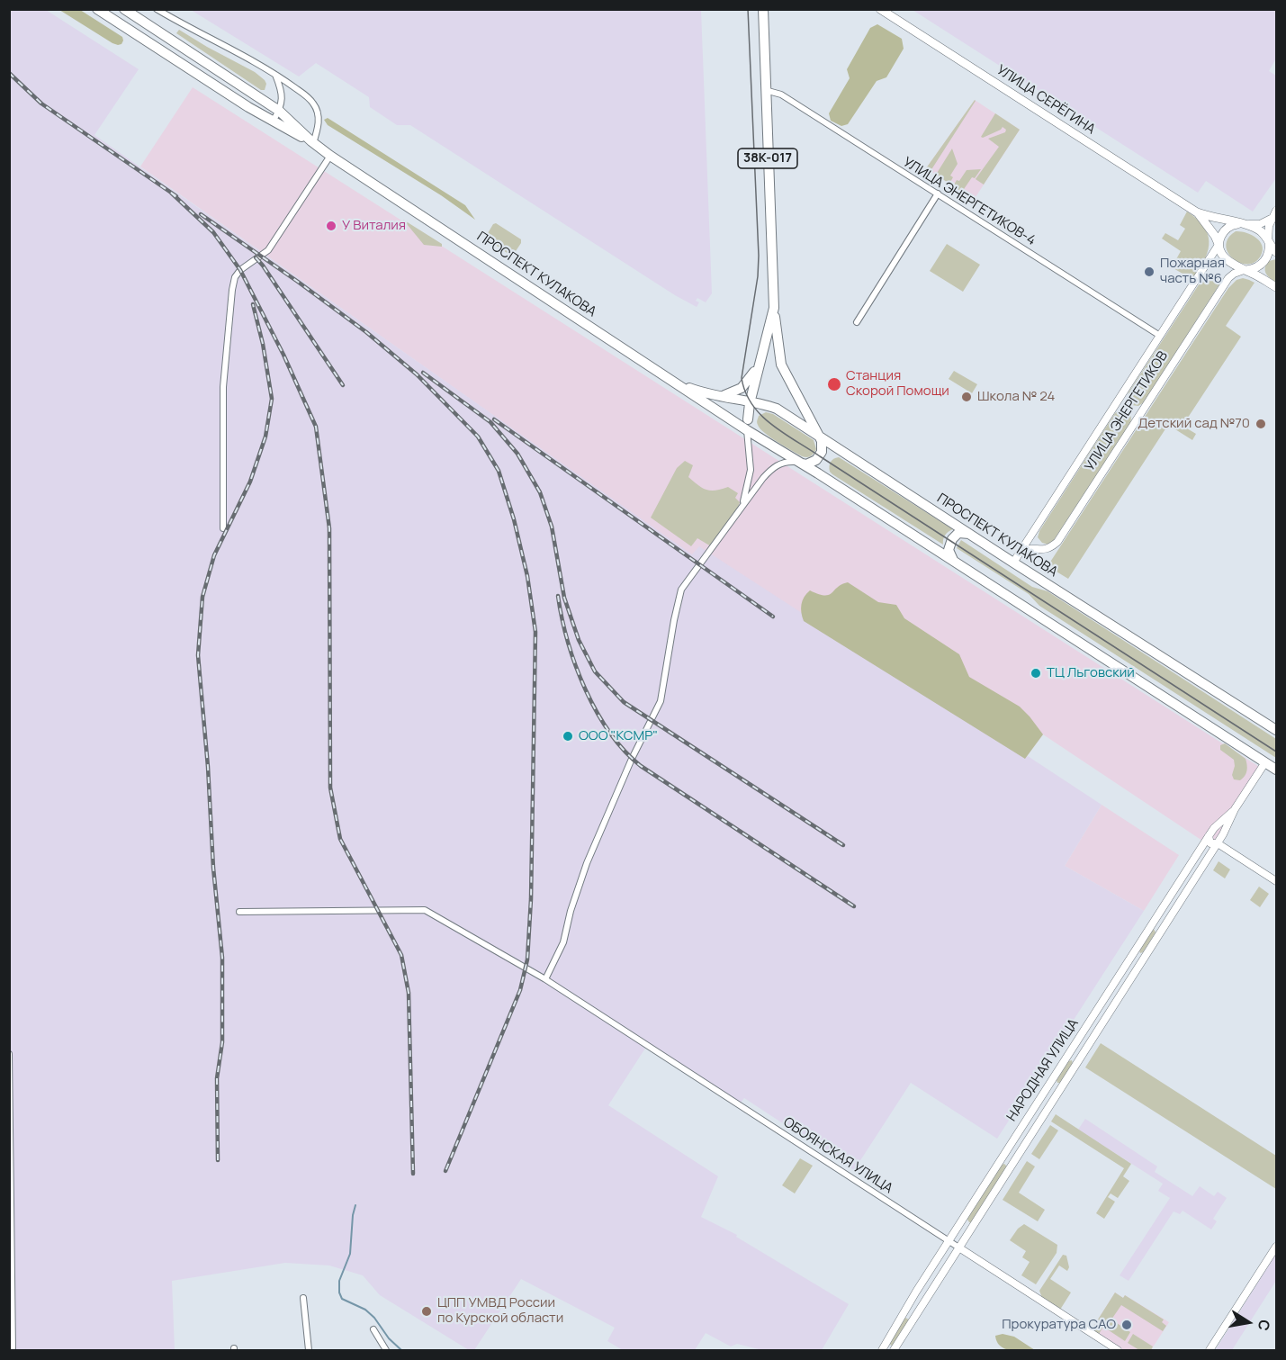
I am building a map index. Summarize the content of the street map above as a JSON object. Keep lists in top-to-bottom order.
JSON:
{
  "streets": {
    "main road": ["УЛИЦА СЕРЁГИНА", "38К-017", "ПРОСПЕКТ КУЛАКОВА"],
    "street": [
      "УЛИЦА ЭНЕРГЕТИКОВ-4",
      "УЛИЦА ЭНЕРГЕТИКОВ",
      "НАРОДНАЯ УЛИЦА",
      "ОБОЯНСКАЯ УЛИЦА"
    ]
  },
  "crossings": [
    ["38К-017", "УЛИЦА ЭНЕРГЕТИКОВ-4"],
    ["38К-017", "ПРОСПЕКТ КУЛАКОВА"],
    ["УЛИЦА ЭНЕРГЕТИКОВ-4", "УЛИЦА ЭНЕРГЕТИКОВ"],
    ["ПРОСПЕКТ КУЛАКОВА", "УЛИЦА ЭНЕРГЕТИКОВ"],
    ["НАРОДНАЯ УЛИЦА", "ОБОЯНСКАЯ УЛИЦА"]
  ],
  "places": [
    "У Виталия",
    "Пожарная часть №6",
    "Станция Скорой Помощи",
    "Школа № 24",
    "Детский сад №70",
    "ТЦ Льговский",
    "ООО \"КСМР\"",
    "ЦПП УМВД России по Курской области",
    "Прокуратура САО"
  ],
  "north": "right"
}
